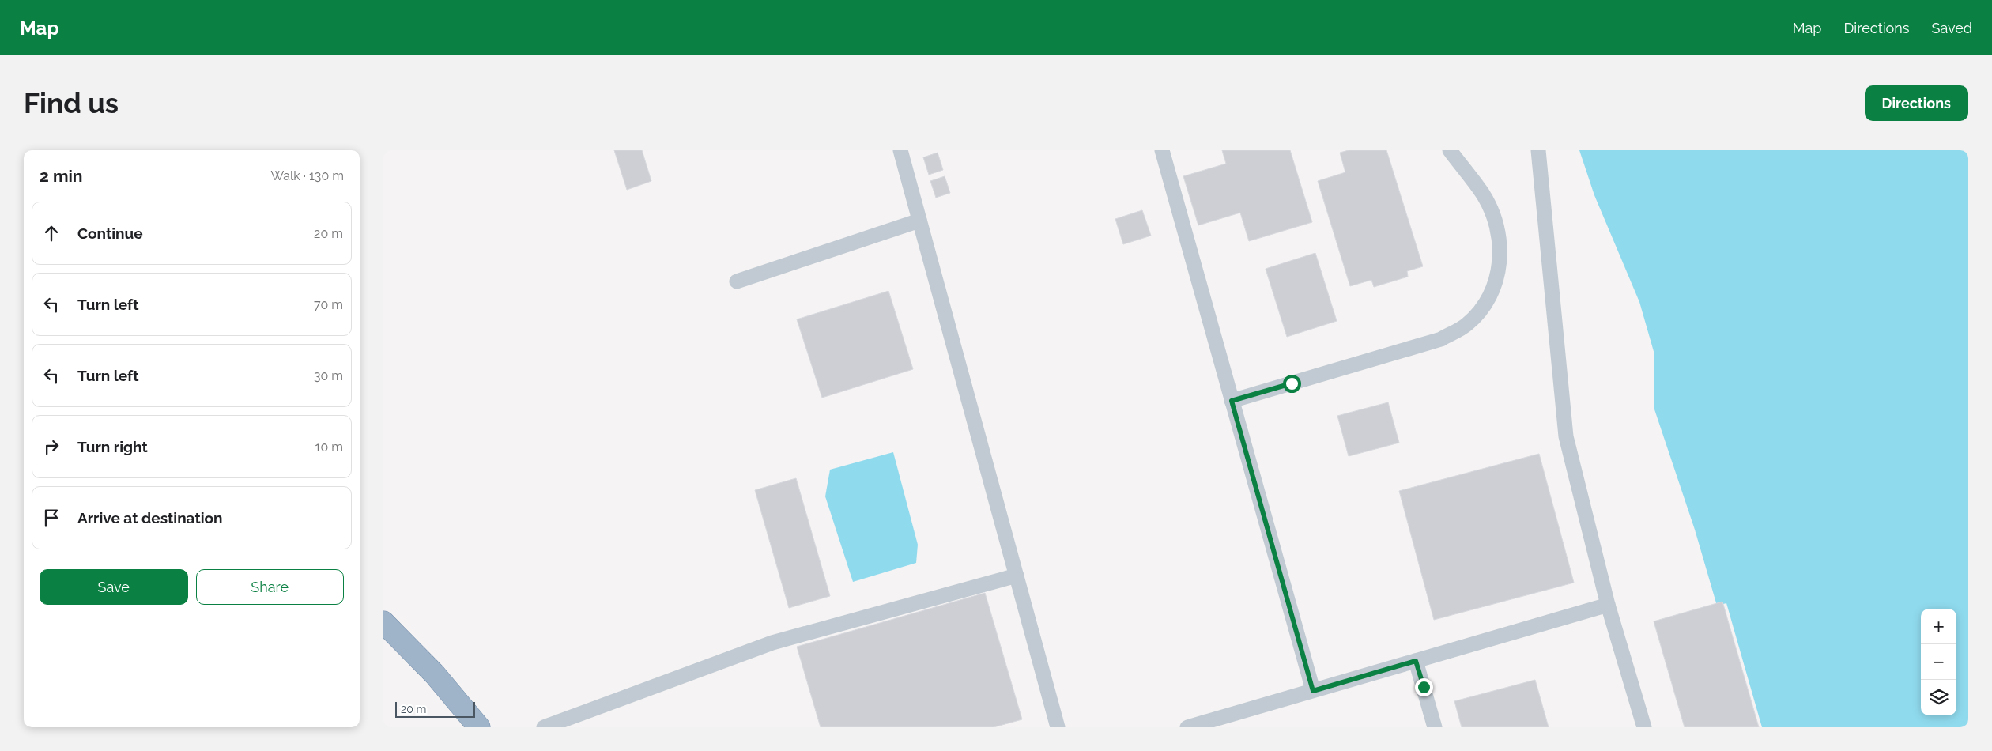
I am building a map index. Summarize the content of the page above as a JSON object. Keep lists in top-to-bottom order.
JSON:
{
  "scale_bar": "20 m",
  "page": {
    "header": "Map",
    "nav": ["Map", "Directions", "Saved"],
    "buttons": [
      "Directions",
      ["Save", "Share"]
    ],
    "title": "Find us",
    "heading": ["2 min", "Walk · 130 m"],
    "list": [
      ["Continue", "20 m"],
      ["Turn left", "70 m"],
      ["Turn left", "30 m"],
      ["Turn right", "10 m"],
      "Arrive at destination"
    ],
    "map_buttons": ["+", "−"],
    "scale": "20 m"
  }
}
